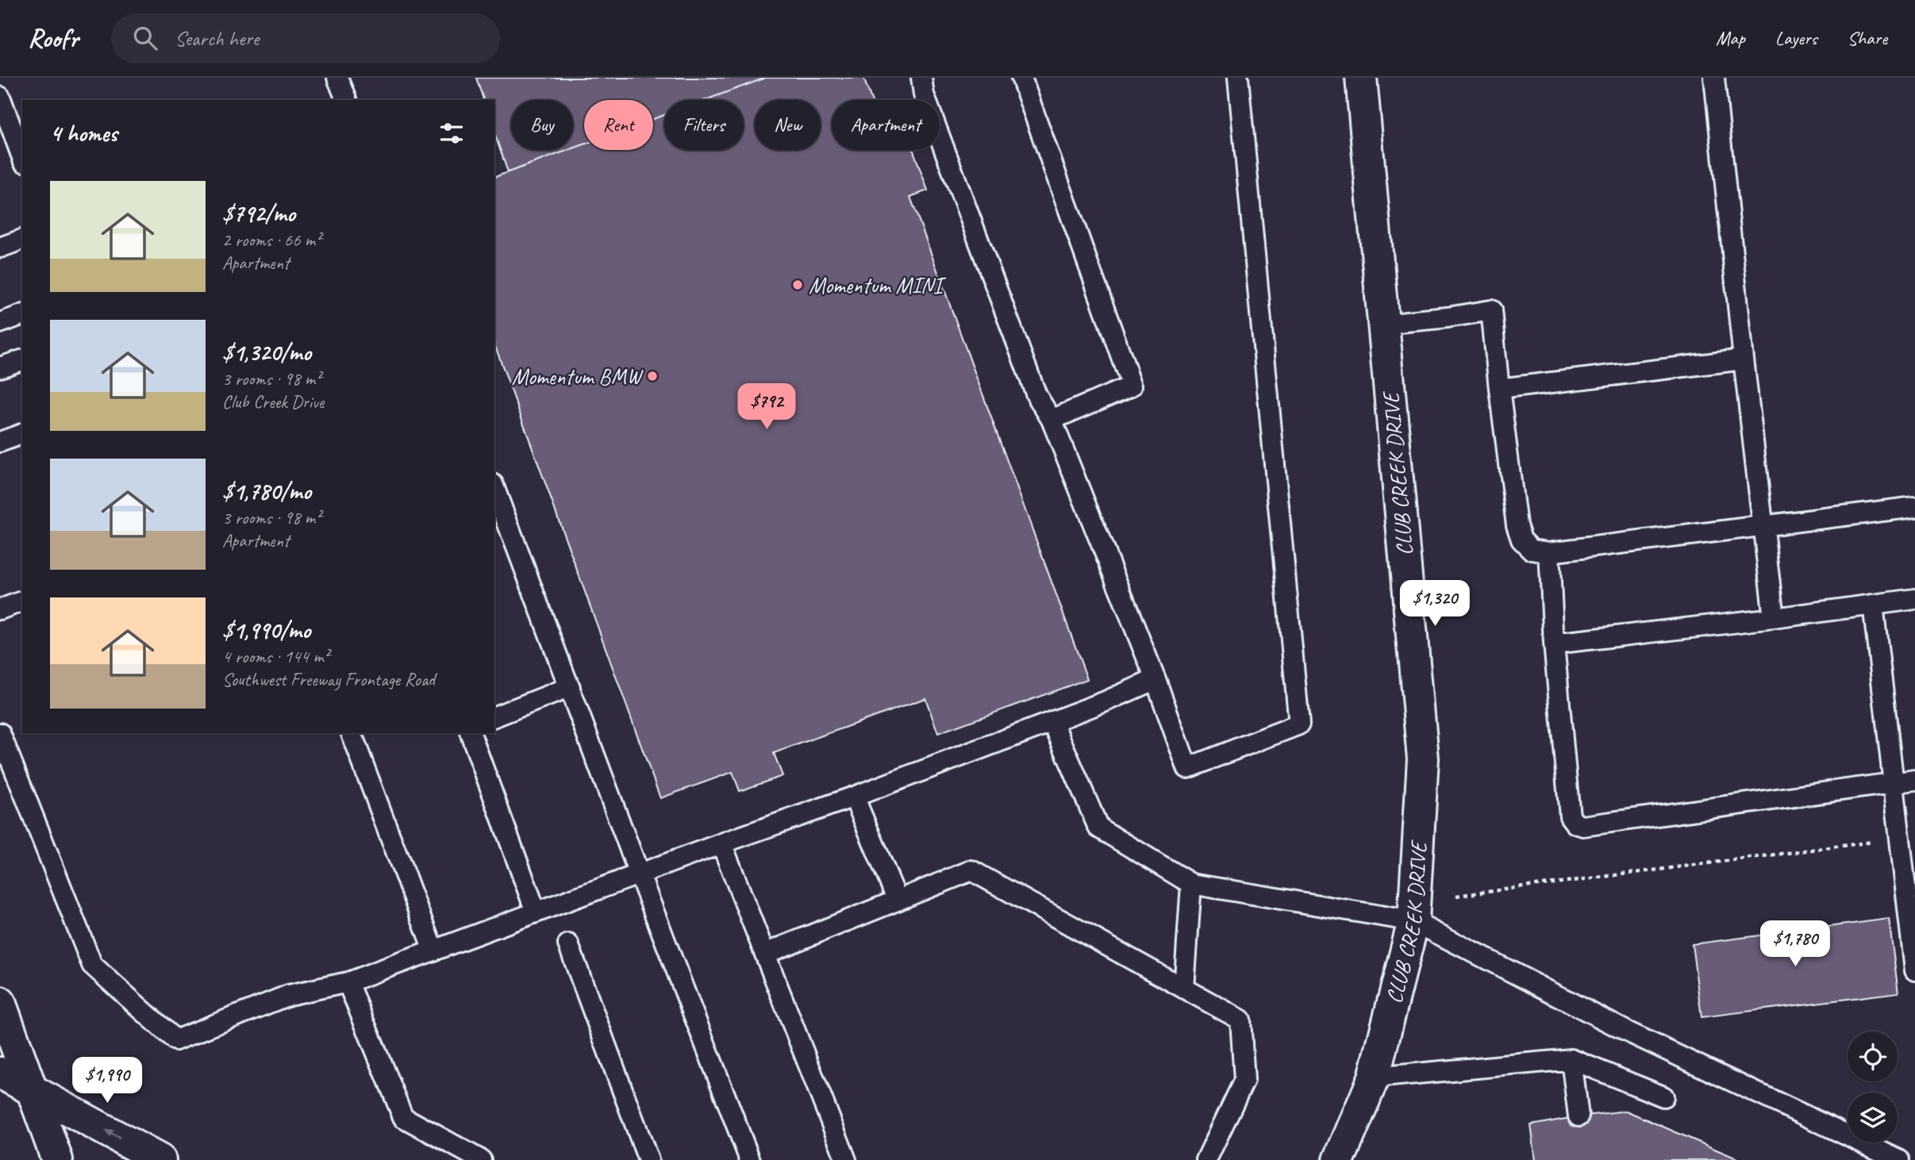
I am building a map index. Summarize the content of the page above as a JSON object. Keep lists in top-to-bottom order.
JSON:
{
  "streets": {
    "street": ["CLUB CREEK DRIVE"]
  },
  "places": ["Momentum MINI", "Momentum BMW"],
  "page": {
    "header": "Roofr",
    "search": "Search here",
    "nav": ["Map", "Layers", "Share"],
    "chip": [
      "Buy",
      "Rent",
      "Filters",
      "New",
      "Apartment"
    ],
    "heading": "4 homes",
    "list": [
      {
        "name": "$792/mo",
        "note": "2 rooms · 66 m² · Apartment"
      },
      {
        "name": "$1,320/mo",
        "note": "3 rooms · 98 m² · Club Creek Drive"
      },
      {
        "name": "$1,780/mo",
        "note": "3 rooms · 98 m² · Apartment"
      },
      {
        "name": "$1,990/mo",
        "note": "4 rooms · 144 m² · Southwest Freeway Frontage Road"
      }
    ],
    "price": [
      "$792",
      "$1,320",
      "$1,780",
      "$1,990"
    ]
  }
}
